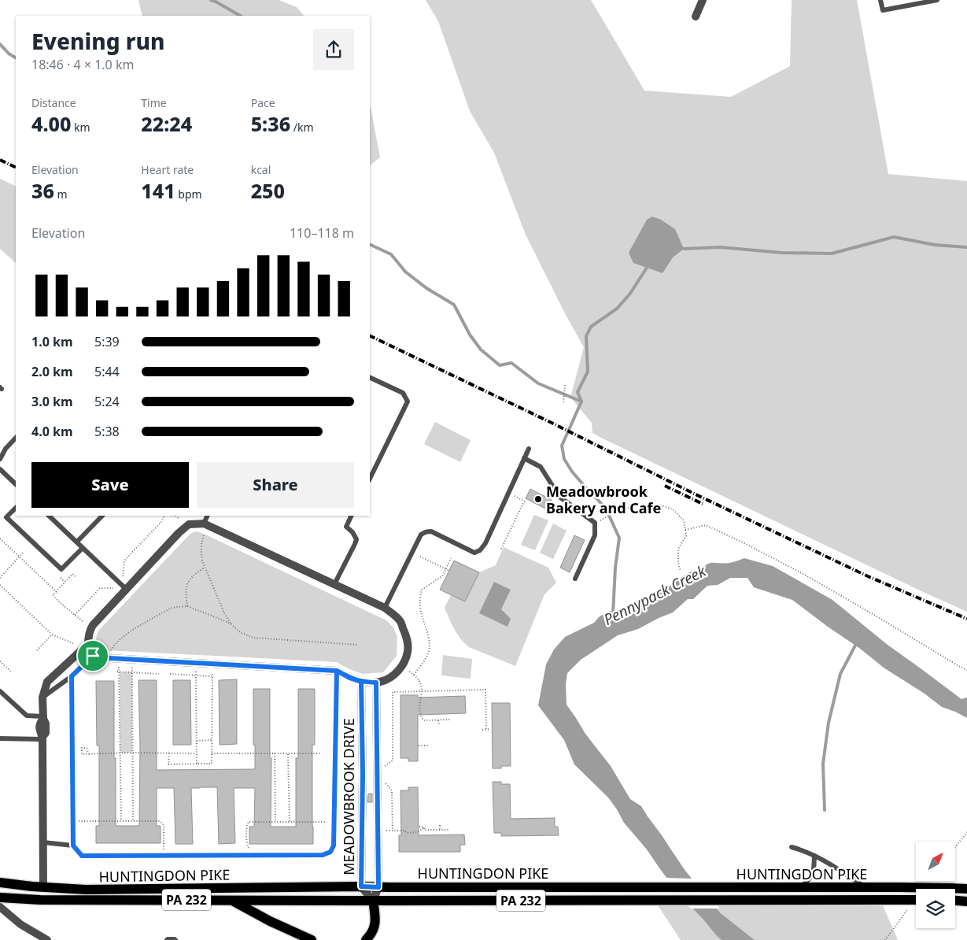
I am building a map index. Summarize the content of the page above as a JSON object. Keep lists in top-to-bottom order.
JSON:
{
  "streets": {
    "main road": ["HUNTINGDON PIKE", "PA 232"],
    "street": ["MEADOWBROOK DRIVE"]
  },
  "crossings": [
    ["MEADOWBROOK DRIVE", "HUNTINGDON PIKE"]
  ],
  "water": ["Pennypack Creek"],
  "places": ["Meadowbrook Bakery and Cafe"],
  "north": "top right",
  "page": {
    "heading": ["Evening run", "18:46 · 4 × 1.0 km"],
    "stats": [
      ["Distance", "4.00 km"],
      ["Time", "22:24"],
      ["Pace", "5:36 /km"],
      ["Elevation", "36 m"],
      ["Heart rate", "141 bpm"],
      ["kcal", "250"]
    ],
    "chart": ["Elevation", "110–118 m"],
    "list": [
      {
        "name": "1.0 km",
        "note": "5:39"
      },
      {
        "name": "2.0 km",
        "note": "5:44"
      },
      {
        "name": "3.0 km",
        "note": "5:24"
      },
      {
        "name": "4.0 km",
        "note": "5:38"
      }
    ],
    "buttons": ["Save", "Share"]
  }
}
